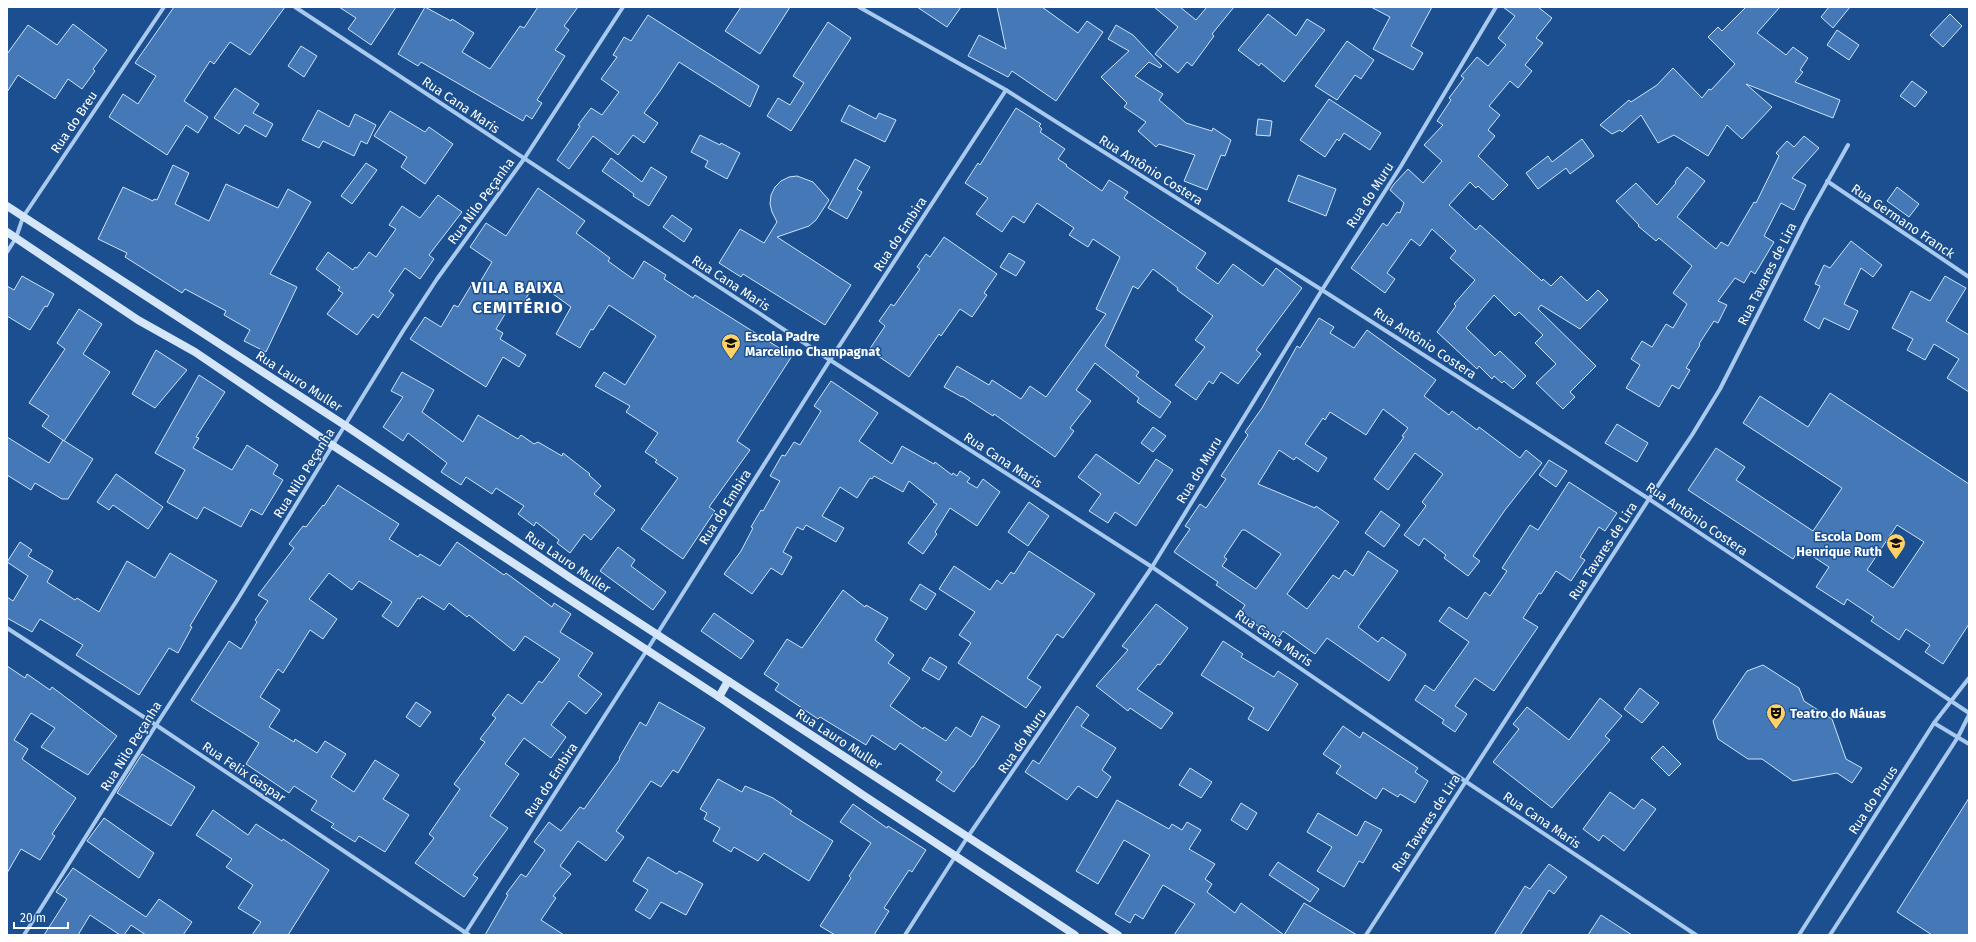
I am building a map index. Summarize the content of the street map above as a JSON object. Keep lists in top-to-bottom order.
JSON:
{
  "streets": {
    "street": [
      "Rua Cana Maris",
      "Rua do Breu",
      "Rua Antônio Costera",
      "Rua do Muru",
      "Rua Nilo Peçanha",
      "Rua Germano Franck",
      "Rua do Embira",
      "Rua Tavares de Lira",
      "Rua Lauro Muller",
      "Rua Felix Gaspar",
      "Rua do Purus"
    ]
  },
  "crossings": [
    ["Rua Cana Maris", "Rua do Muru"],
    ["Rua Cana Maris", "Rua Nilo Peçanha"],
    ["Rua Cana Maris", "Rua do Embira"],
    ["Rua Cana Maris", "Rua Tavares de Lira"],
    ["Rua do Breu", "Rua Lauro Muller"],
    ["Rua Antônio Costera", "Rua do Muru"],
    ["Rua Antônio Costera", "Rua do Embira"],
    ["Rua Antônio Costera", "Rua Tavares de Lira"],
    ["Rua Antônio Costera", "Rua do Purus"],
    ["Rua do Muru", "Rua Lauro Muller"],
    ["Rua Nilo Peçanha", "Rua Lauro Muller"],
    ["Rua Nilo Peçanha", "Rua Felix Gaspar"],
    ["Rua Germano Franck", "Rua Tavares de Lira"],
    ["Rua do Embira", "Rua Lauro Muller"],
    ["Rua do Embira", "Rua Felix Gaspar"]
  ],
  "districts": ["VILA BAIXA CEMITÉRIO"],
  "places": {
    "school or university": ["Escola Padre Marcelino Champagnat", "Escola Dom Henrique Ruth"],
    "theatre": ["Teatro do Náuas"]
  },
  "scale_bar": "20 m"
}
